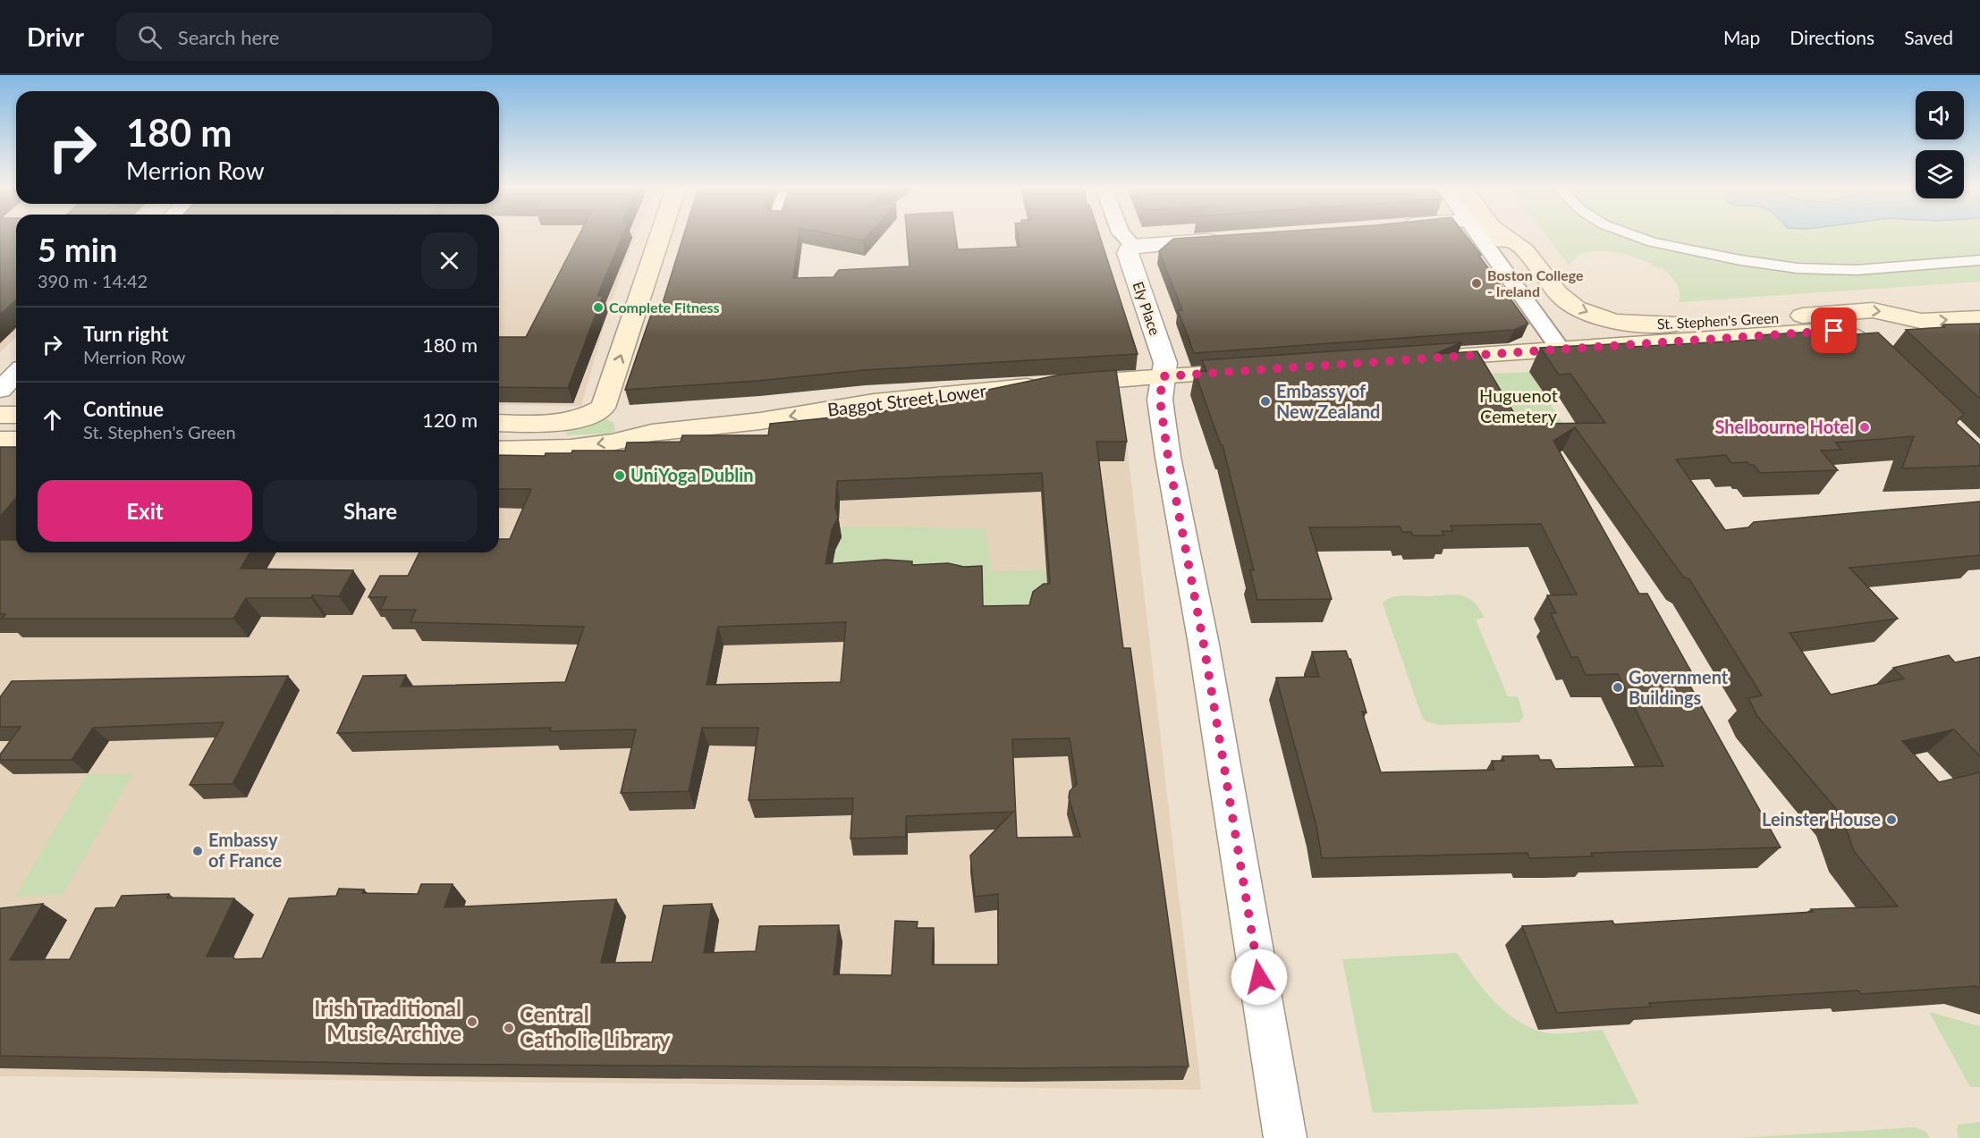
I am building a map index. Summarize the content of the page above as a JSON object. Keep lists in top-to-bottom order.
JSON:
{
  "streets": {
    "main road": ["St. Stephen's Green", "Baggot Street Lower"],
    "street": ["Ely Place"]
  },
  "crossings": [
    ["Ely Place", "Baggot Street Lower"]
  ],
  "one_way": ["St. Stephen's Green", "Baggot Street Lower"],
  "parks": ["Huguenot Cemetery"],
  "places": [
    "Boston College - Ireland",
    "Complete Fitness",
    "Embassy of New Zealand",
    "Shelbourne Hotel",
    "UniYoga Dublin",
    "Government Buildings",
    "Leinster House",
    "Embassy of France",
    "Irish Traditional Music Archive",
    "Central Catholic Library"
  ],
  "page": {
    "header": "Drivr",
    "search": "Search here",
    "nav": ["Map", "Directions", "Saved"],
    "turn": ["180 m", "Merrion Row"],
    "heading": ["5 min", "390 m · 14:42"],
    "list": [
      {
        "name": "Turn right",
        "note": "Merrion Row",
        "value": "180 m"
      },
      {
        "name": "Continue",
        "note": "St. Stephen's Green",
        "value": "120 m"
      }
    ],
    "buttons": ["Exit", "Share"]
  }
}
